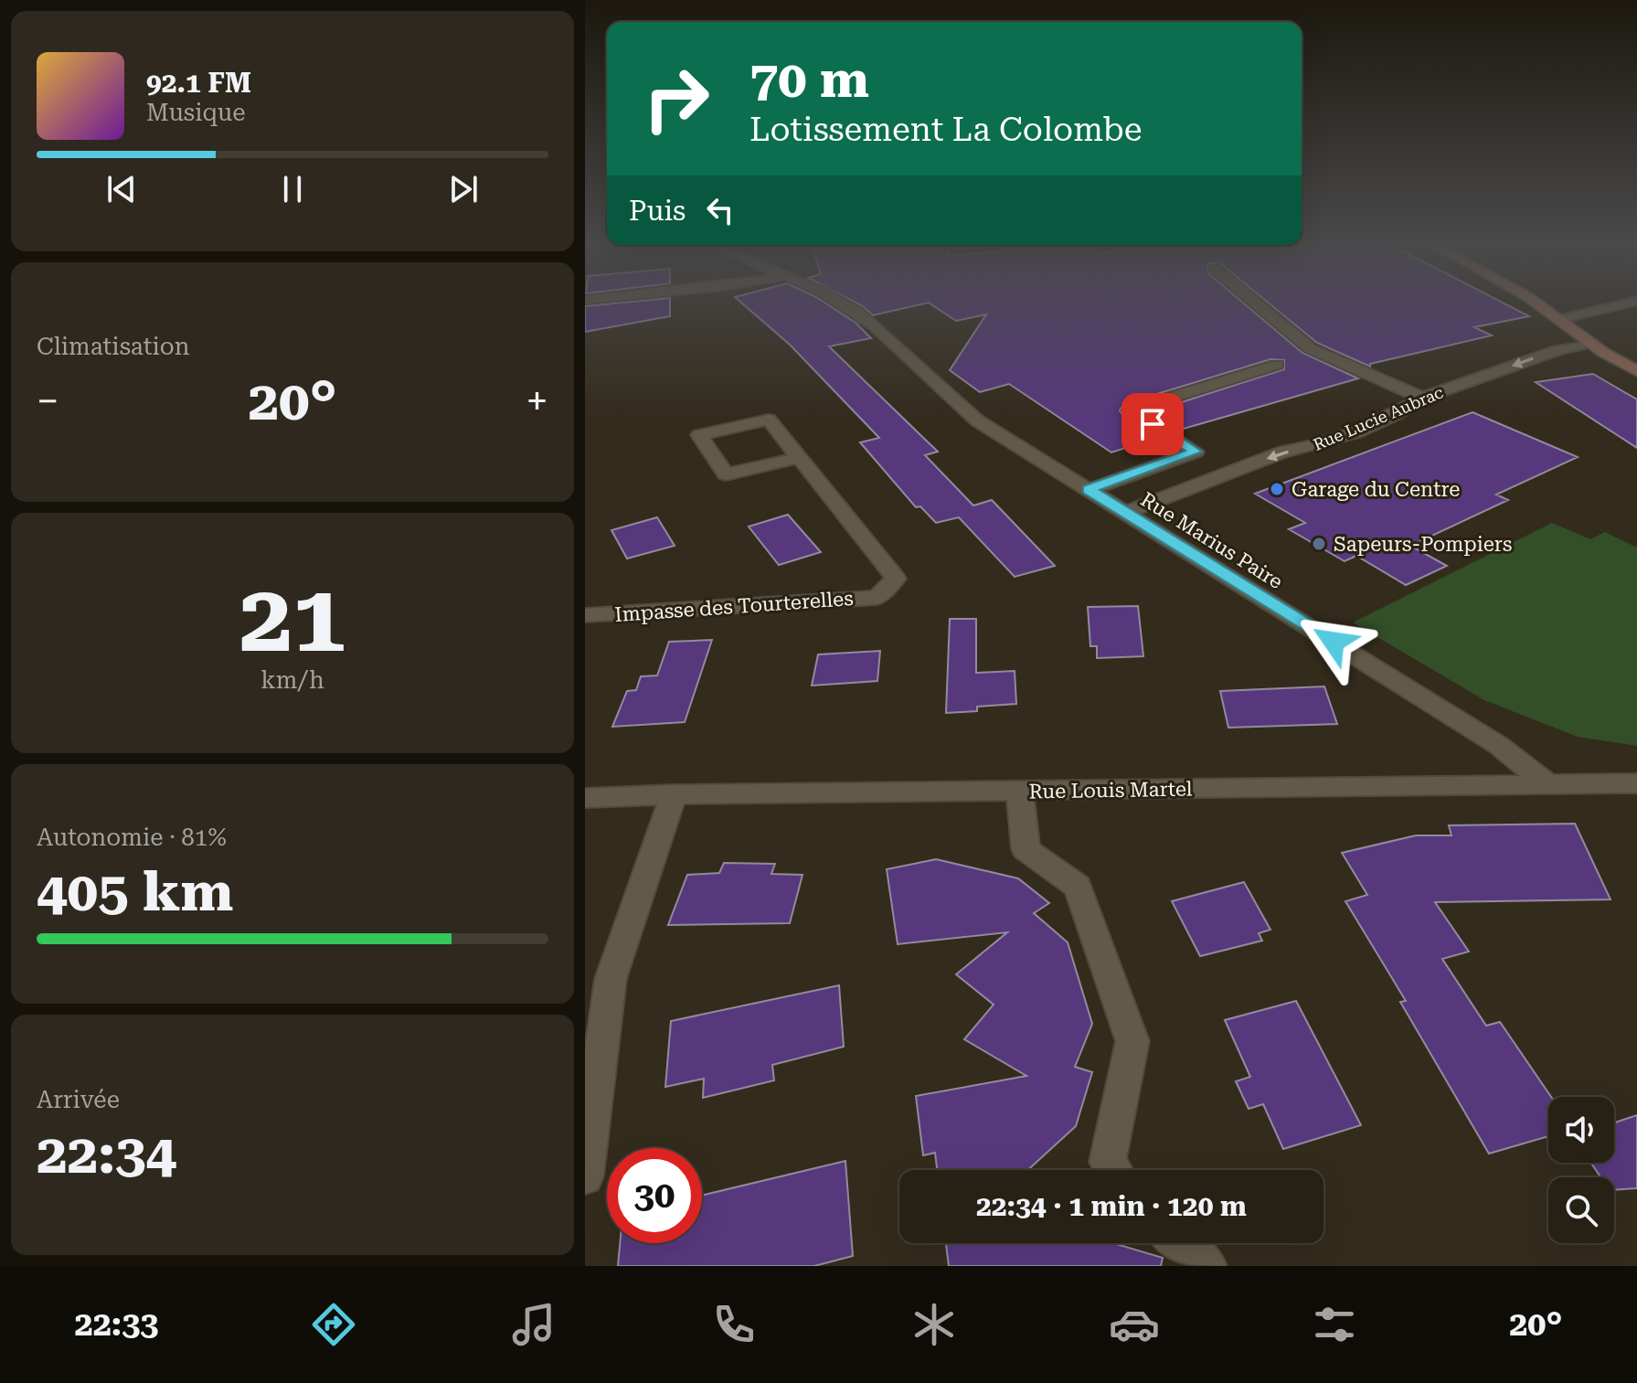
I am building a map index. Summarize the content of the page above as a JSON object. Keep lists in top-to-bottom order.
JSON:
{
  "streets": {
    "street": [
      "Rue Lucie Aubrac",
      "Rue Marius Paire",
      "Impasse des Tourterelles",
      "Rue Louis Martel"
    ]
  },
  "crossings": [
    ["Rue Lucie Aubrac", "Rue Marius Paire"],
    ["Rue Marius Paire", "Rue Louis Martel"]
  ],
  "one_way": ["Rue Lucie Aubrac"],
  "places": ["Garage du Centre", "Sapeurs-Pompiers"],
  "page": {
    "turn": ["70 m", "Lotissement La Colombe"],
    "song": ["92.1 FM", "Musique"],
    "then": "Puis",
    "tile": [
      "Climatisation",
      ["21", "km/h"],
      ["Autonomie · 81%", "405 km"],
      ["Arrivée", "22:34"]
    ],
    "heat": ["−", "20°", "+"],
    "limit": "30",
    "trip": "22:34 · 1 min · 120 m",
    "tabs": ["22:33", "20°"]
  }
}
